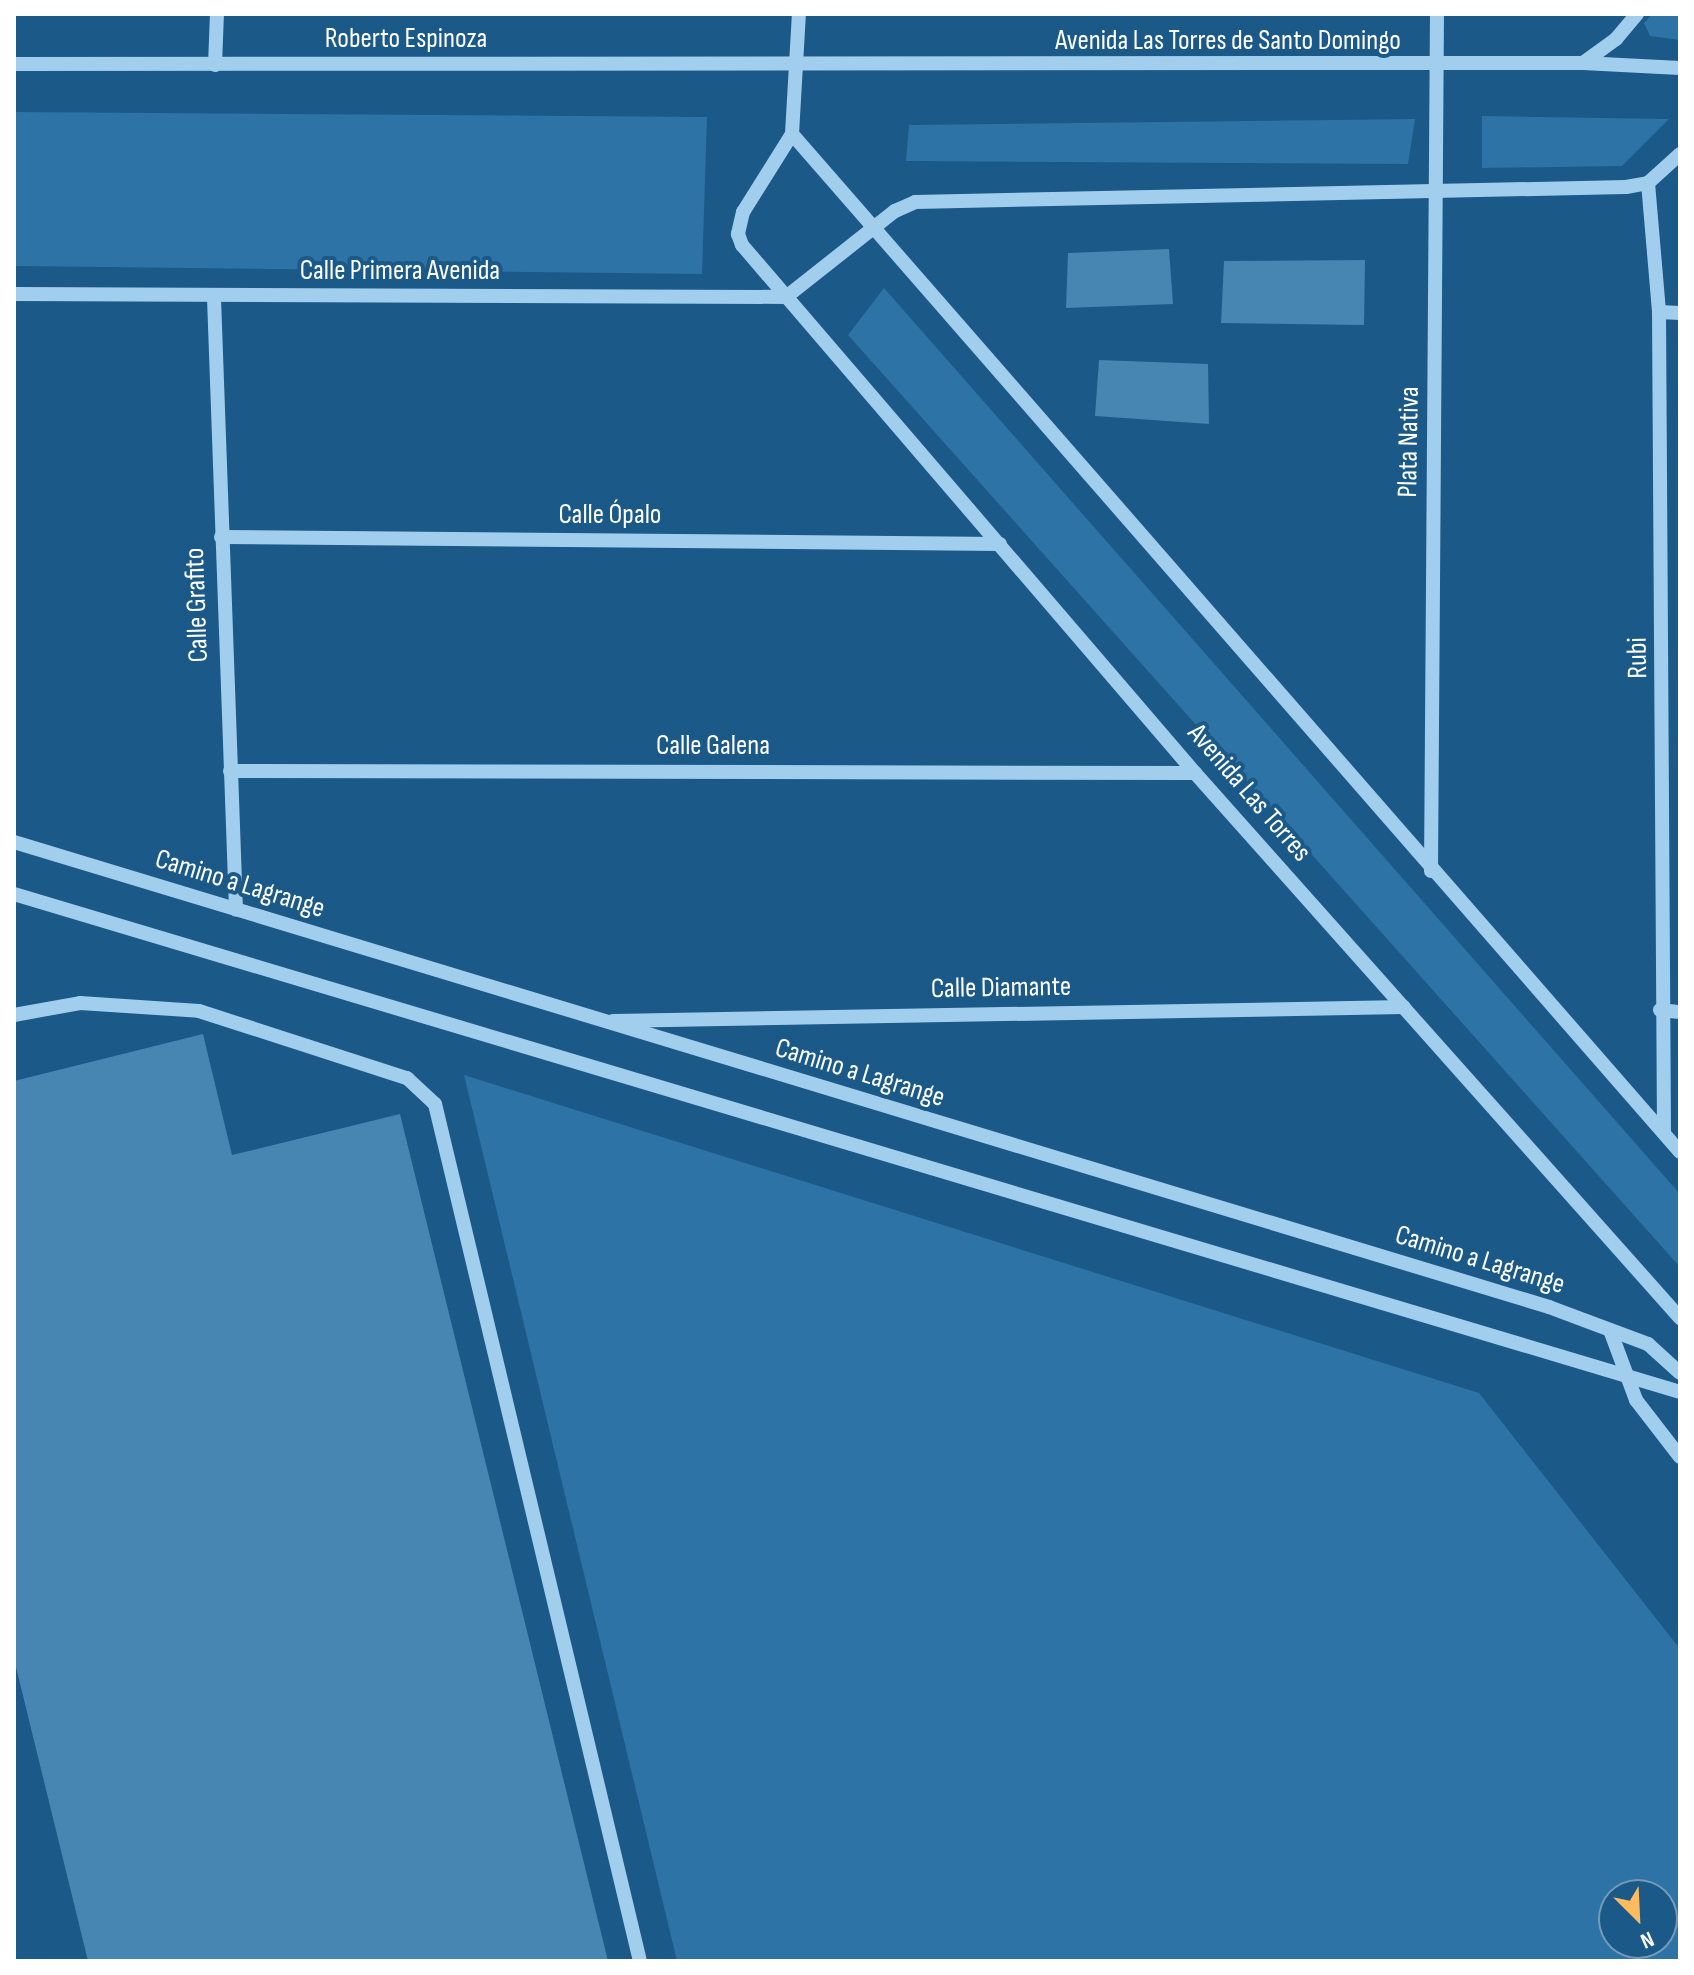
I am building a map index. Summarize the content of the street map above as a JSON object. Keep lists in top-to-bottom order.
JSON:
{
  "streets": {
    "street": [
      "Roberto Espinoza",
      "Avenida Las Torres de Santo Domingo",
      "Calle Primera Avenida",
      "Plata Nativa",
      "Calle Ópalo",
      "Calle Grafito",
      "Rubi",
      "Calle Galena",
      "Avenida Las Torres",
      "Camino a Lagrange",
      "Calle Diamante"
    ]
  },
  "crossings": [
    ["Roberto Espinoza", "Avenida Las Torres de Santo Domingo"],
    ["Roberto Espinoza", "Avenida Las Torres"],
    ["Avenida Las Torres de Santo Domingo", "Plata Nativa"],
    ["Avenida Las Torres de Santo Domingo", "Avenida Las Torres"],
    ["Calle Primera Avenida", "Calle Grafito"],
    ["Calle Primera Avenida", "Avenida Las Torres"],
    ["Calle Ópalo", "Calle Grafito"],
    ["Calle Ópalo", "Avenida Las Torres"],
    ["Calle Grafito", "Calle Galena"],
    ["Calle Grafito", "Camino a Lagrange"],
    ["Calle Galena", "Avenida Las Torres"],
    ["Avenida Las Torres", "Calle Diamante"],
    ["Camino a Lagrange", "Calle Diamante"]
  ],
  "north": "bottom right"
}
